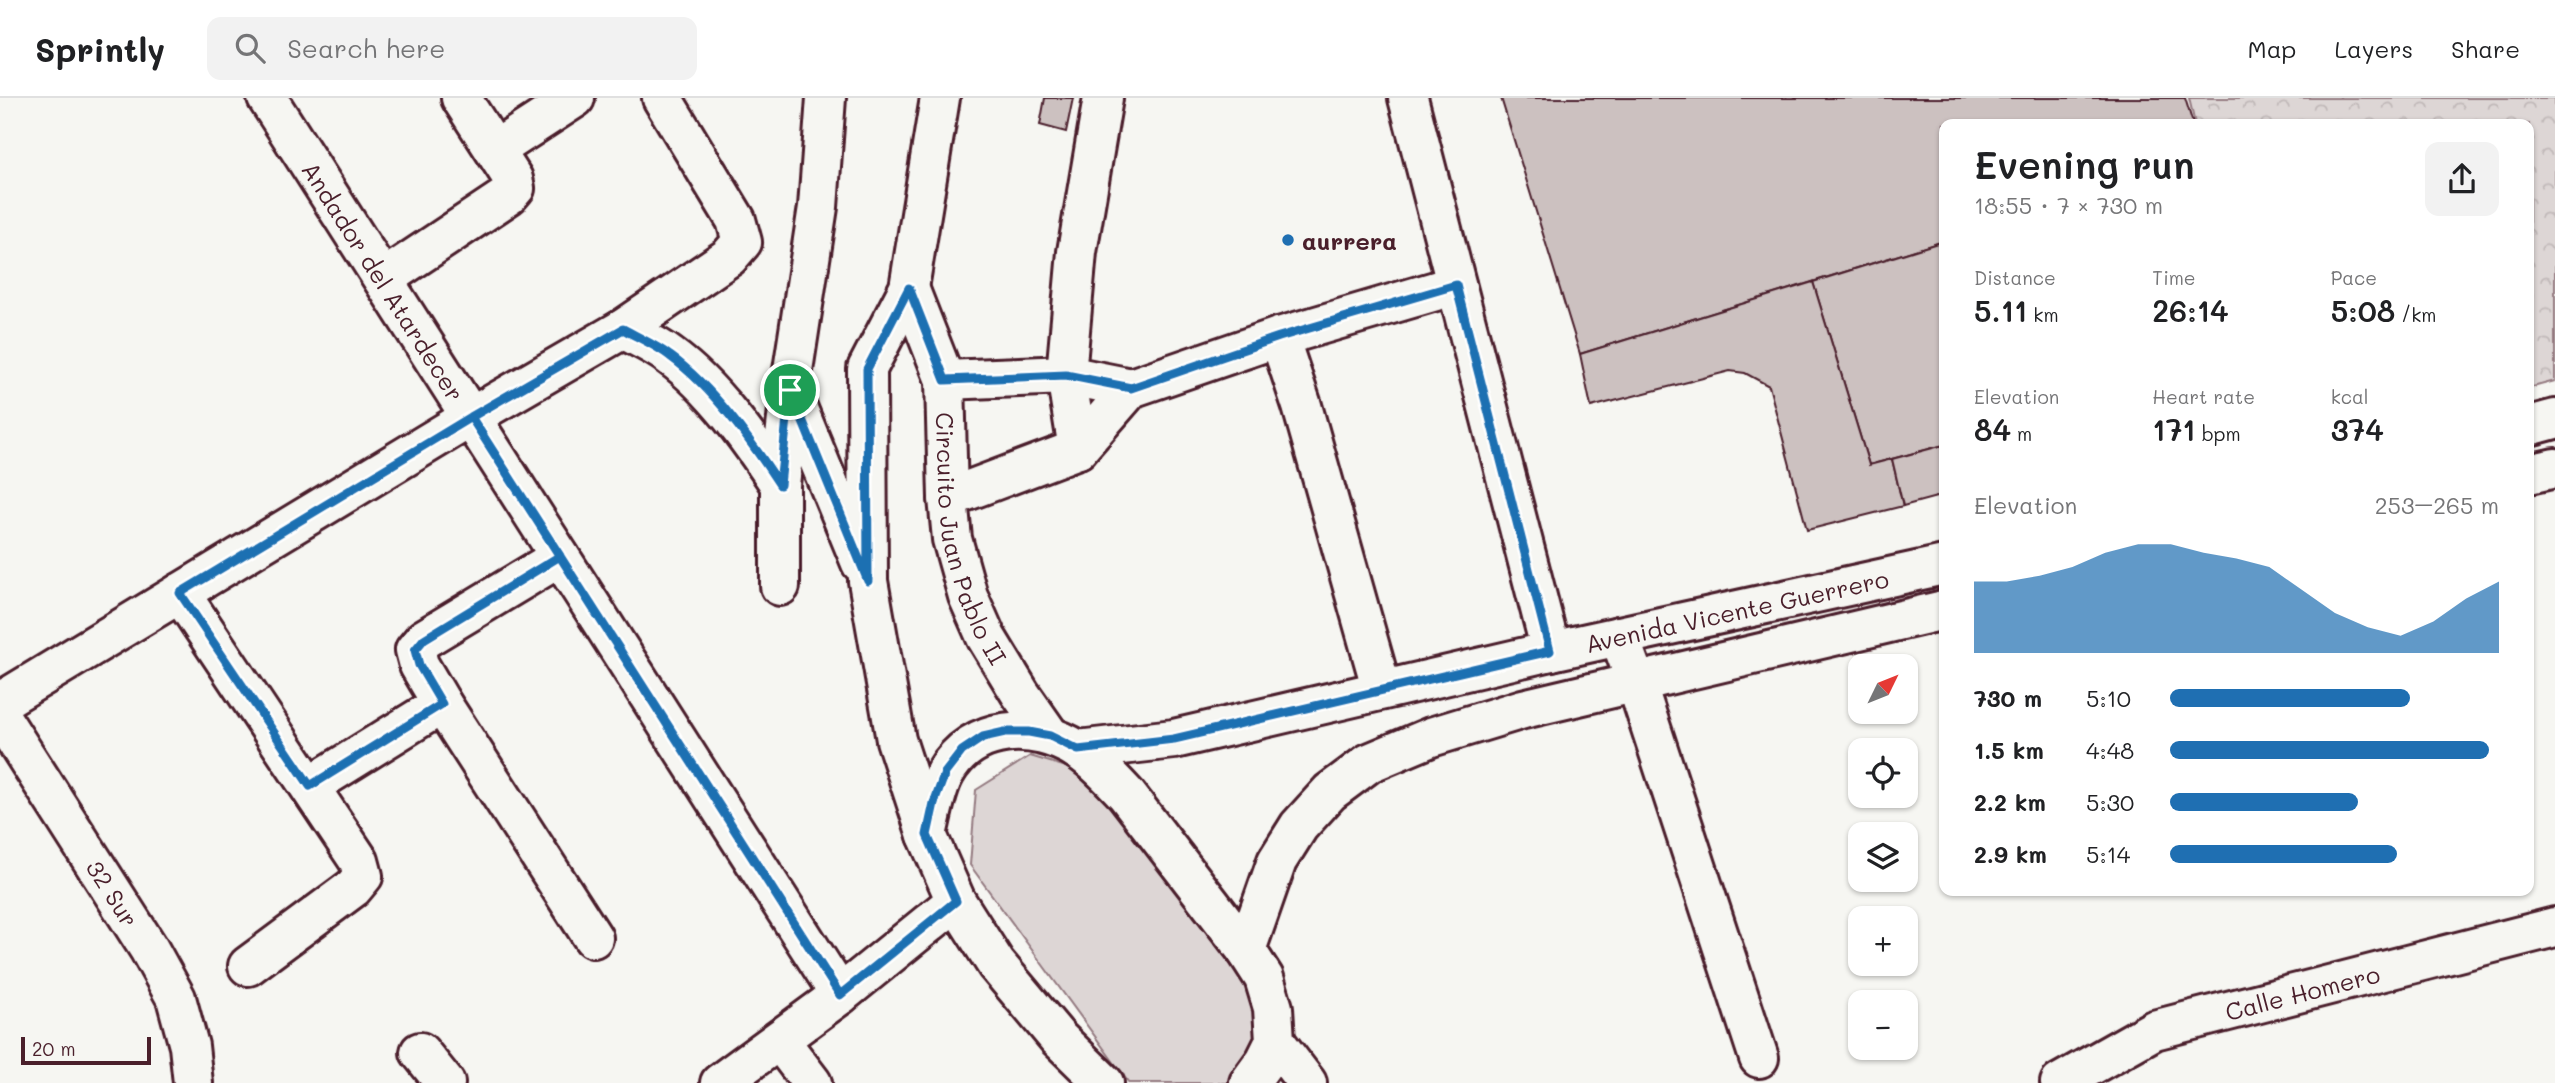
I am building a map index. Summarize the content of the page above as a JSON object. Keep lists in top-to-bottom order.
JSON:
{
  "streets": {
    "street": [
      "Andador del Atardecer",
      "Circuito Juan Pablo II",
      "Avenida Vicente Guerrero",
      "32 Sur",
      "Calle Homero"
    ]
  },
  "crossings": [
    ["Circuito Juan Pablo II", "Avenida Vicente Guerrero"]
  ],
  "places": ["aurrera"],
  "scale_bar": "20 m",
  "north": "top right",
  "page": {
    "header": "Sprintly",
    "search": "Search here",
    "nav": ["Map", "Layers", "Share"],
    "heading": ["Evening run", "18:55 · 7 × 730 m"],
    "stats": [
      ["Distance", "5.11 km"],
      ["Time", "26:14"],
      ["Pace", "5:08 /km"],
      ["Elevation", "84 m"],
      ["Heart rate", "171 bpm"],
      ["kcal", "374"]
    ],
    "chart": ["Elevation", "253–265 m"],
    "map_buttons": ["+", "−"],
    "list": [
      {
        "name": "730 m",
        "note": "5:10"
      },
      {
        "name": "1.5 km",
        "note": "4:48"
      },
      {
        "name": "2.2 km",
        "note": "5:30"
      },
      {
        "name": "2.9 km",
        "note": "5:14"
      }
    ],
    "scale": "20 m"
  }
}
